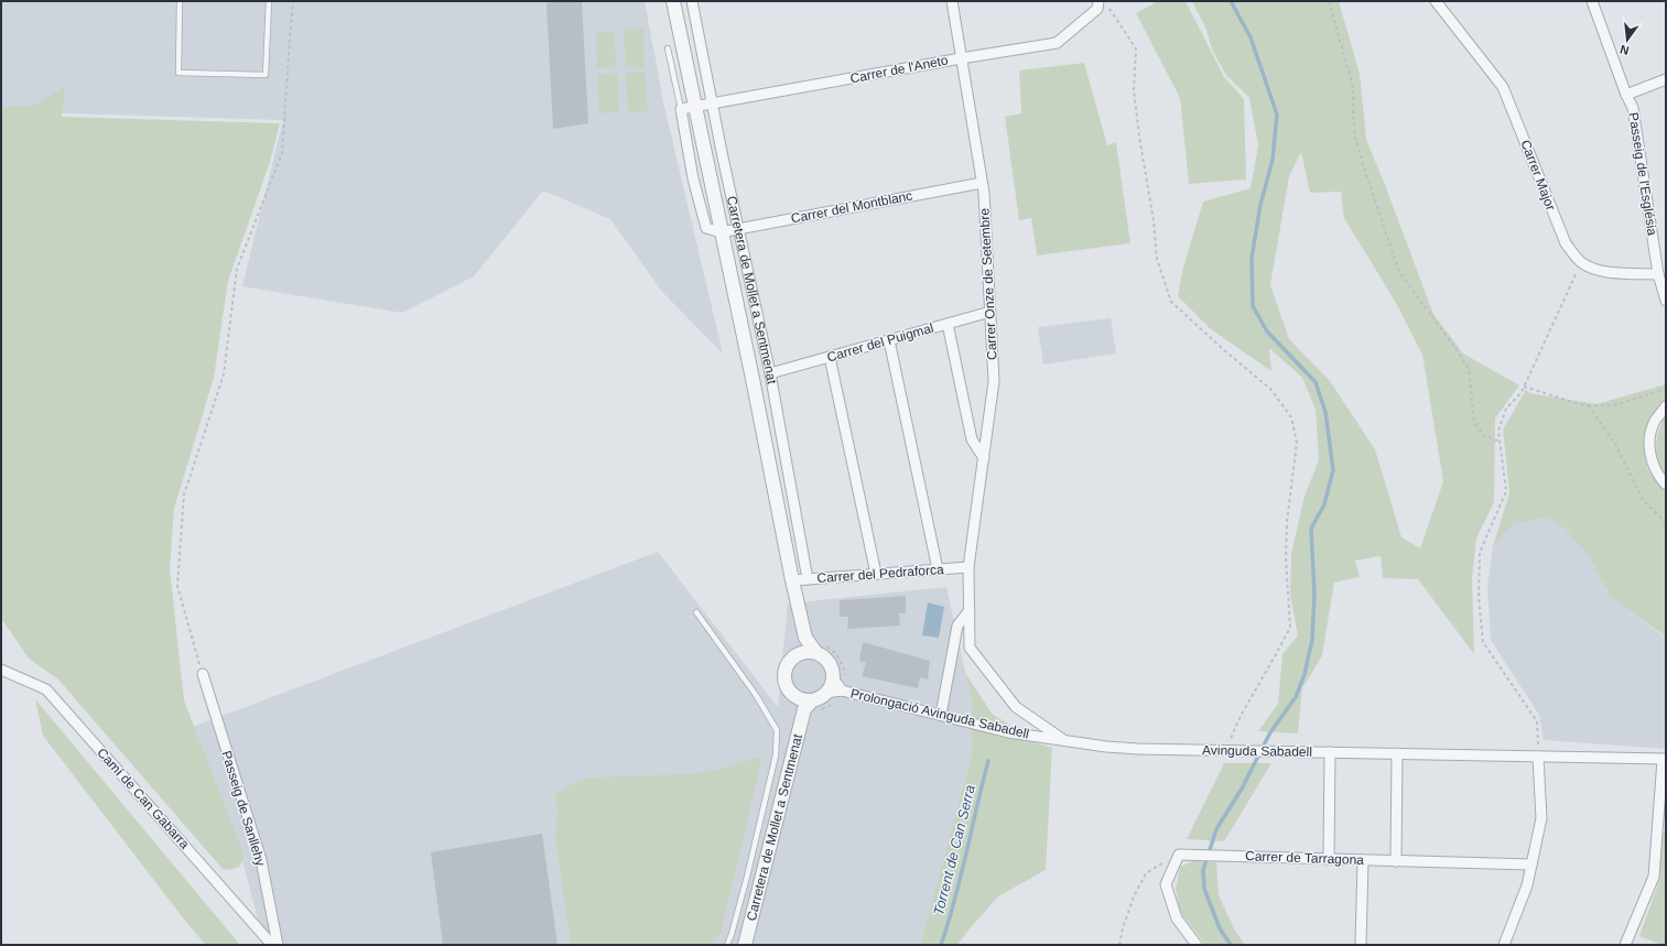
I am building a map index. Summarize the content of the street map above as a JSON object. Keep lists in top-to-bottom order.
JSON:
{
  "streets": {
    "street": [
      "Carrer de l'Aneto",
      "Passeig de l'Església",
      "Carrer Major",
      "Carrer del Montblanc",
      "Carrer Onze de Setembre",
      "Carretera de Mollet a Sentmenat",
      "Carrer del Puigmal",
      "Carrer del Pedraforca",
      "Prolongació Avinguda Sabadell",
      "Avinguda Sabadell",
      "Camí de Can Gabarra",
      "Passeig de Sanllehy",
      "Carrer de Tarragona"
    ]
  },
  "crossings": [
    ["Carrer de l'Aneto", "Carrer Onze de Setembre"],
    ["Carrer de l'Aneto", "Carretera de Mollet a Sentmenat"],
    ["Carrer del Montblanc", "Carrer Onze de Setembre"],
    ["Carrer del Montblanc", "Carretera de Mollet a Sentmenat"],
    ["Carrer Onze de Setembre", "Carrer del Puigmal"],
    ["Carrer Onze de Setembre", "Carrer del Pedraforca"],
    ["Carrer Onze de Setembre", "Avinguda Sabadell"],
    ["Carretera de Mollet a Sentmenat", "Carrer del Puigmal"],
    ["Carretera de Mollet a Sentmenat", "Carrer del Pedraforca"],
    ["Carrer del Pedraforca", "Avinguda Sabadell"],
    ["Prolongació Avinguda Sabadell", "Avinguda Sabadell"]
  ],
  "water": ["Torrent de Can Serra"],
  "north": "bottom"
}
